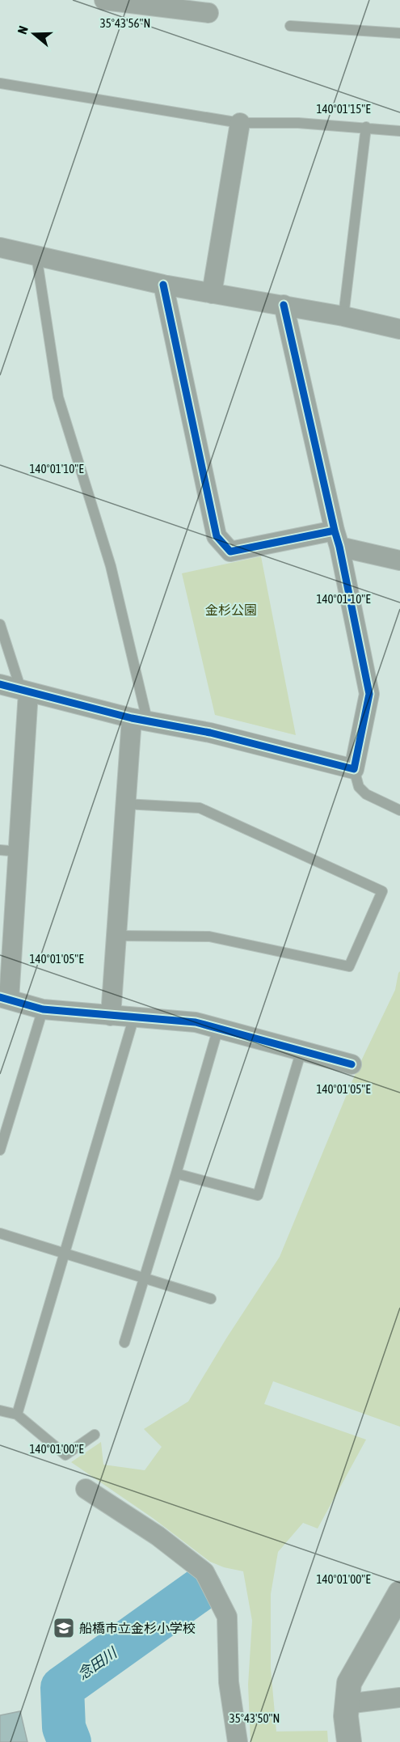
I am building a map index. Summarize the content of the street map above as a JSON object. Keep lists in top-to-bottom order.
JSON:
{
  "water": ["念田川"],
  "parks": ["金杉公園"],
  "places": {
    "school or university": ["船橋市立金杉小学校"]
  },
  "north": "left",
  "coordinates": [
    "35°43'56\"N",
    "140°01'15\"E",
    "140°01'10\"E",
    "140°01'05\"E",
    "140°01'00\"E",
    "35°43'50\"N"
  ]
}
